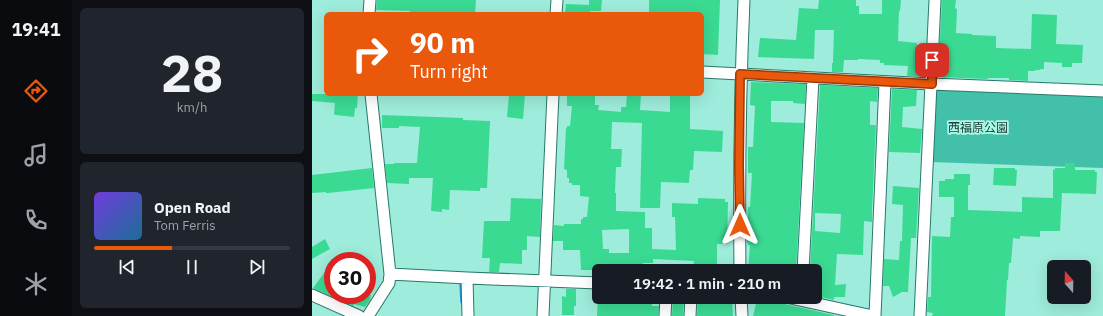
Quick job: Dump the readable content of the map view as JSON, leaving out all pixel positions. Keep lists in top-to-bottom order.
{
  "parks": ["西福原公園"],
  "north": "top",
  "page": {
    "tabs": "19:41",
    "tile": ["28", "km/h"],
    "turn": ["90 m", "Turn right"],
    "song": ["Open Road", "Tom Ferris"],
    "limit": "30",
    "trip": "19:42 · 1 min · 210 m"
  }
}
